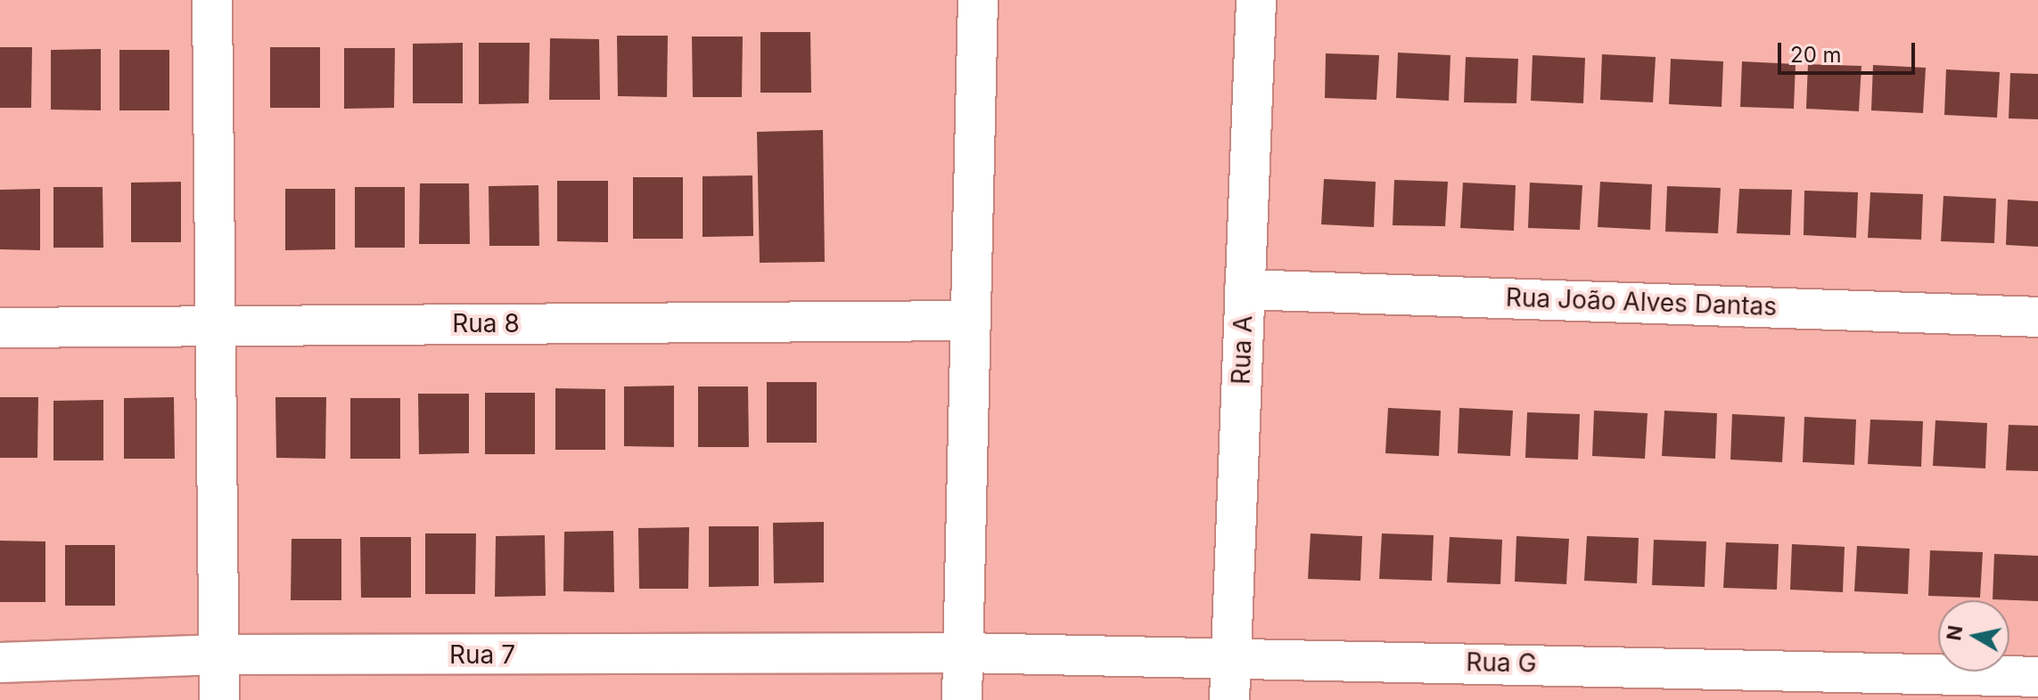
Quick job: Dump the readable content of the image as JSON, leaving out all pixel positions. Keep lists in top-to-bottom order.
{
  "streets": {
    "street": [
      "Rua João Alves Dantas",
      "Rua 8",
      "Rua A",
      "Rua 7",
      "Rua G"
    ]
  },
  "crossings": [
    ["Rua João Alves Dantas", "Rua A"],
    ["Rua A", "Rua G"],
    ["Rua 7", "Rua G"]
  ],
  "scale_bar": "20 m",
  "north": "left"
}
